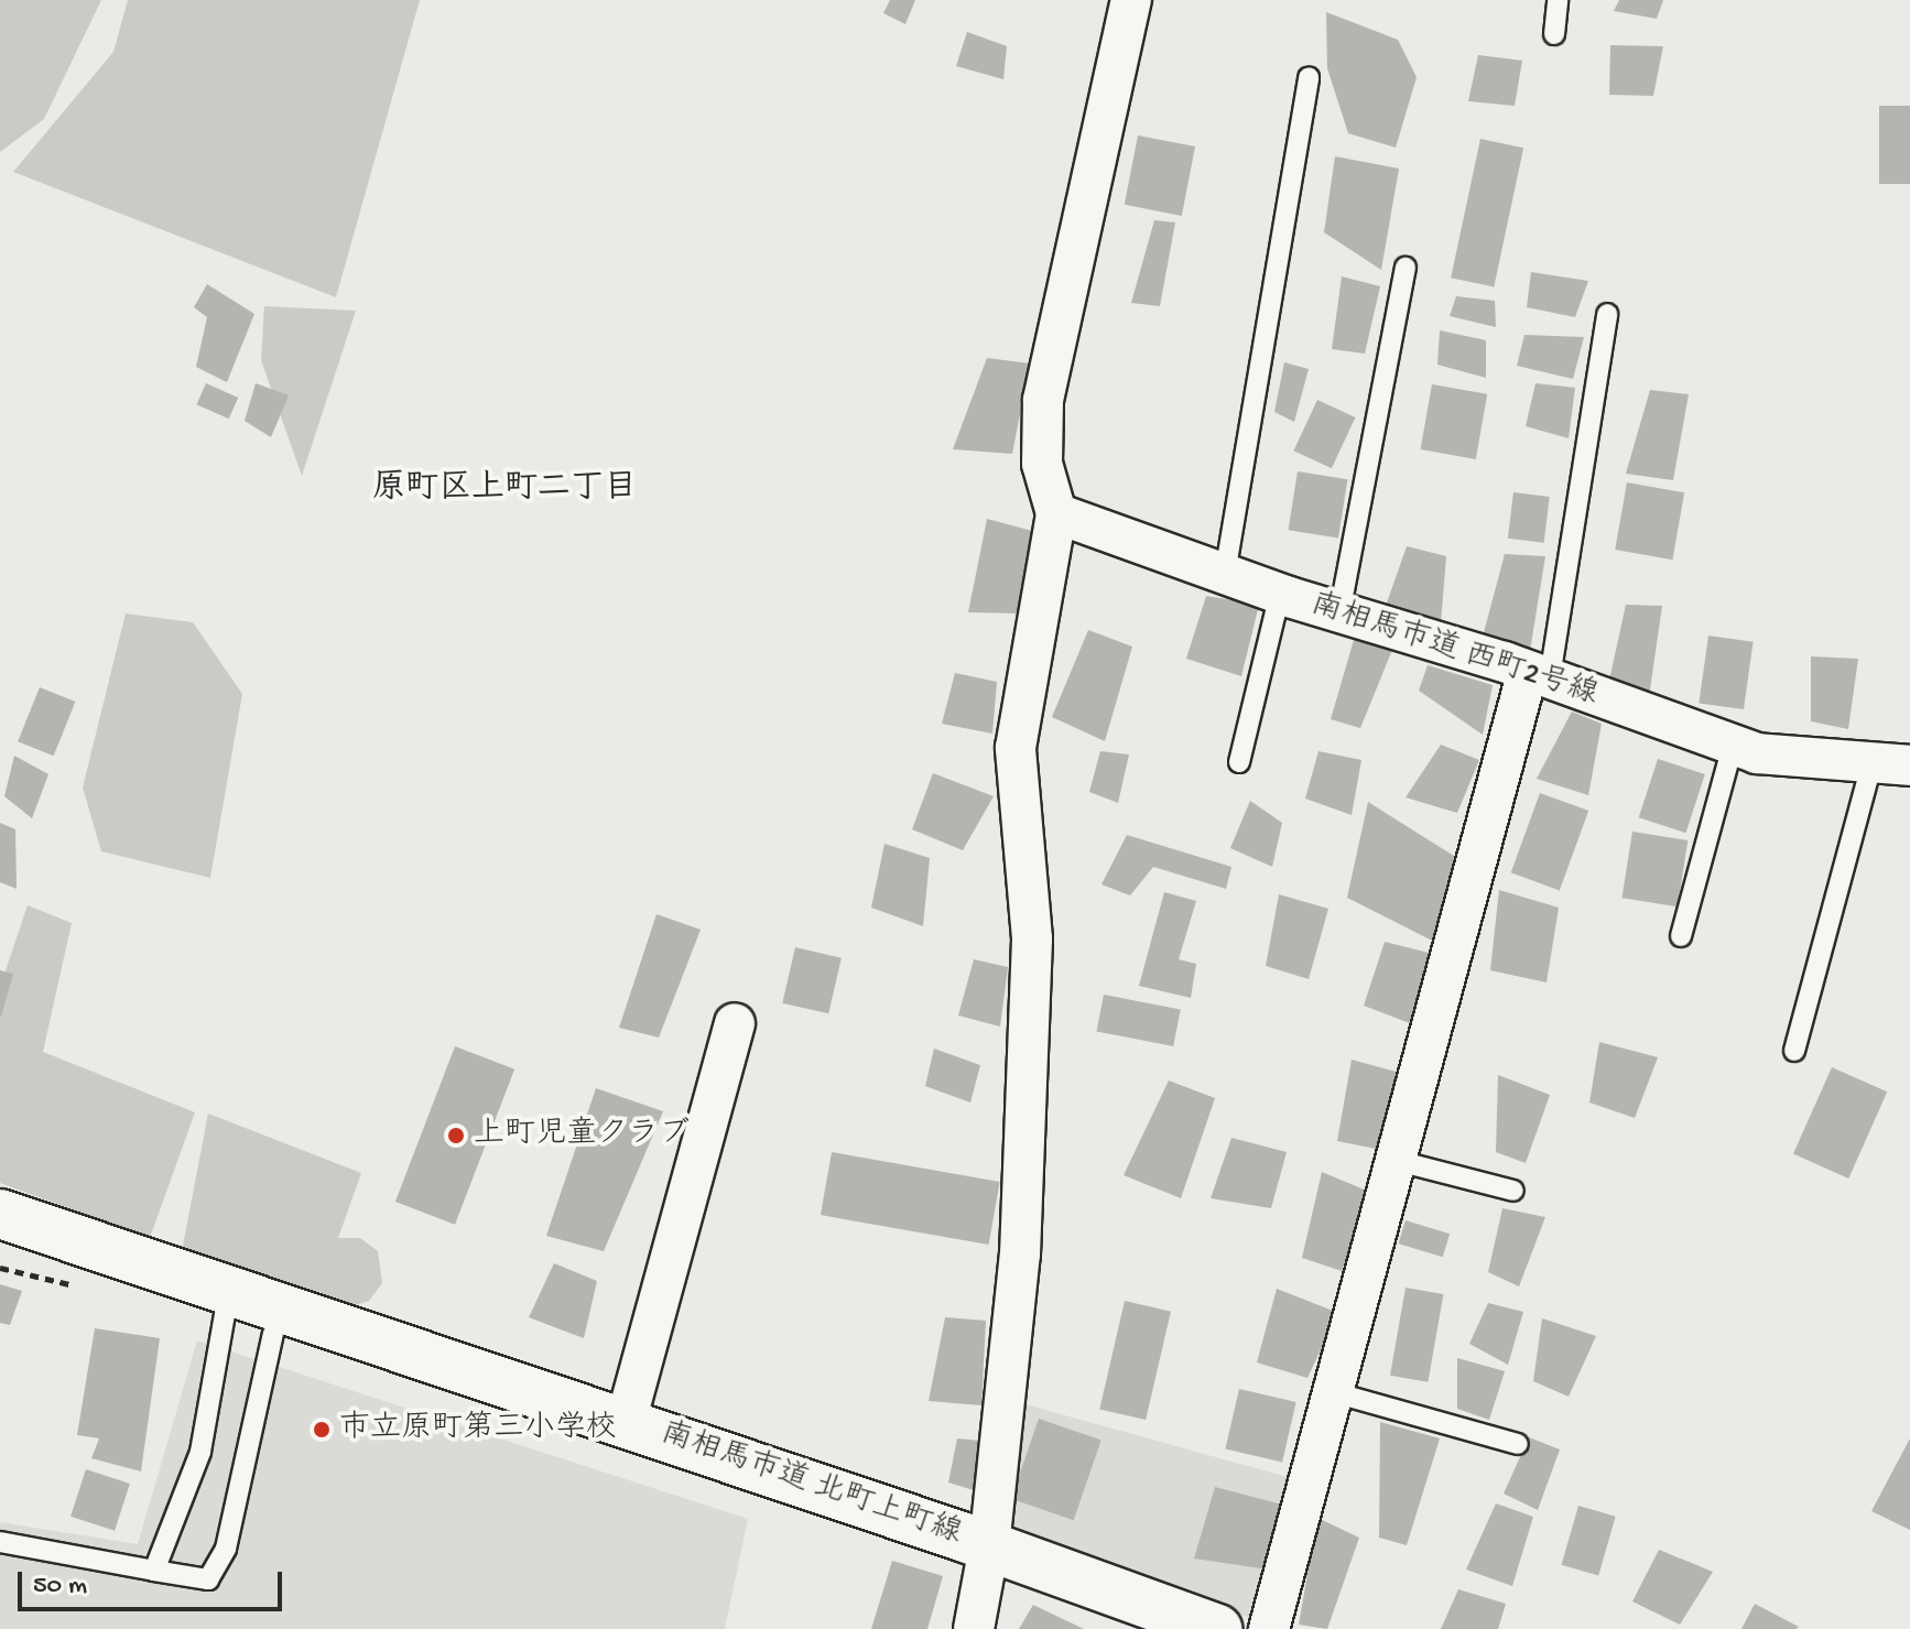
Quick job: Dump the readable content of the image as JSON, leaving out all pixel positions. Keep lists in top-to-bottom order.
{
  "streets": {
    "street": ["南相馬市道 西町2号線", "南相馬市道 北町上町線"]
  },
  "districts": ["原町区上町二丁目"],
  "places": ["上町児童クラブ", "市立原町第三小学校"],
  "scale_bar": "50 m"
}
